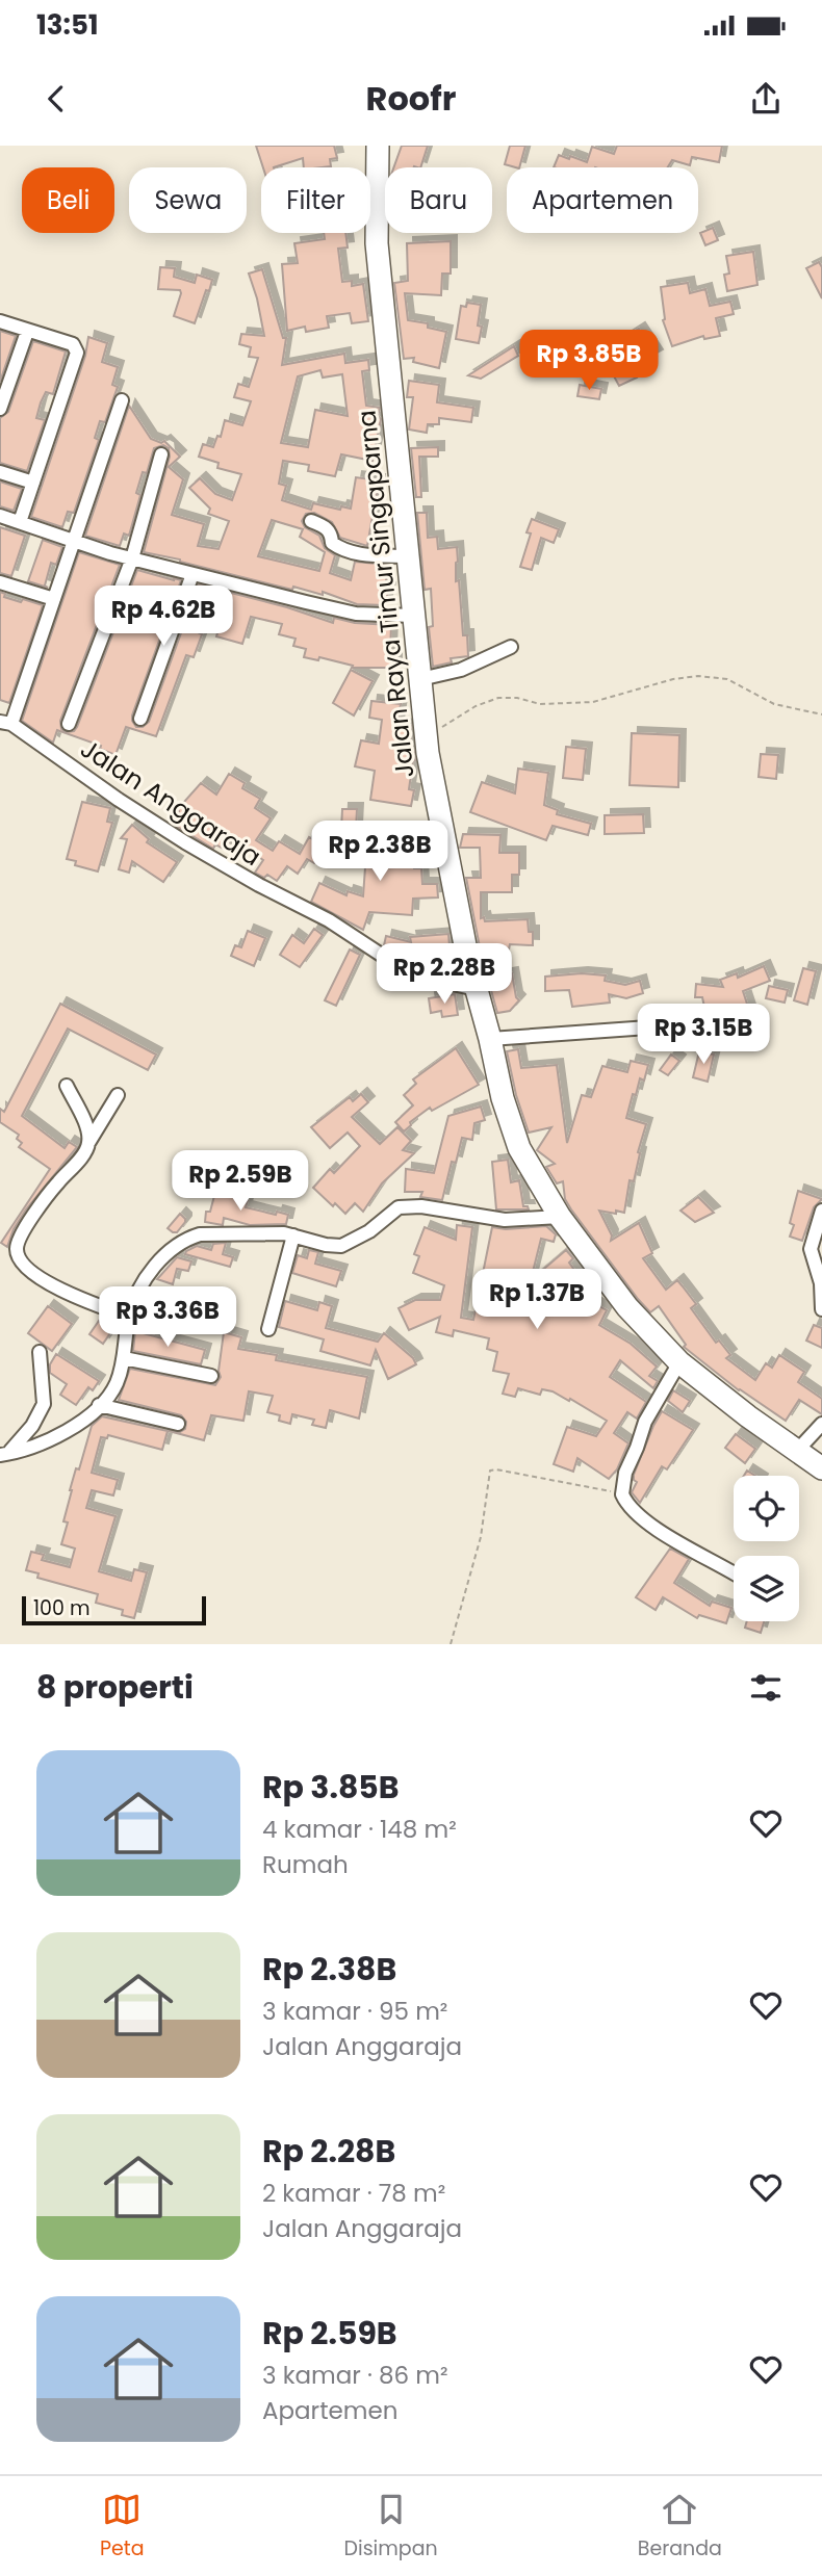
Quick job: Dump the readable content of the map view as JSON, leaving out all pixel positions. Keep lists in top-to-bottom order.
{
  "streets": {
    "main road": ["Jalan Raya Timur Singaparna"],
    "street": ["Jalan Anggaraja"]
  },
  "crossings": [
    ["Jalan Raya Timur Singaparna", "Jalan Anggaraja"]
  ],
  "scale_bar": "100 m",
  "page": {
    "status": "13:51",
    "header": "Roofr",
    "chip": [
      "Beli",
      "Sewa",
      "Filter",
      "Baru",
      "Apartemen"
    ],
    "price": [
      "Rp 3.85B",
      "Rp 4.62B",
      "Rp 2.38B",
      "Rp 2.28B",
      "Rp 3.15B",
      "Rp 2.59B",
      "Rp 1.37B",
      "Rp 3.36B"
    ],
    "scale": "100 m",
    "heading": "8 properti",
    "list": [
      {
        "name": "Rp 3.85B",
        "note": "4 kamar · 148 m² · Rumah"
      },
      {
        "name": "Rp 2.38B",
        "note": "3 kamar · 95 m² · Jalan Anggaraja"
      },
      {
        "name": "Rp 2.28B",
        "note": "2 kamar · 78 m² · Jalan Anggaraja"
      },
      {
        "name": "Rp 2.59B",
        "note": "3 kamar · 86 m² · Apartemen"
      }
    ],
    "tabs": ["Peta", "Disimpan", "Beranda"]
  }
}
